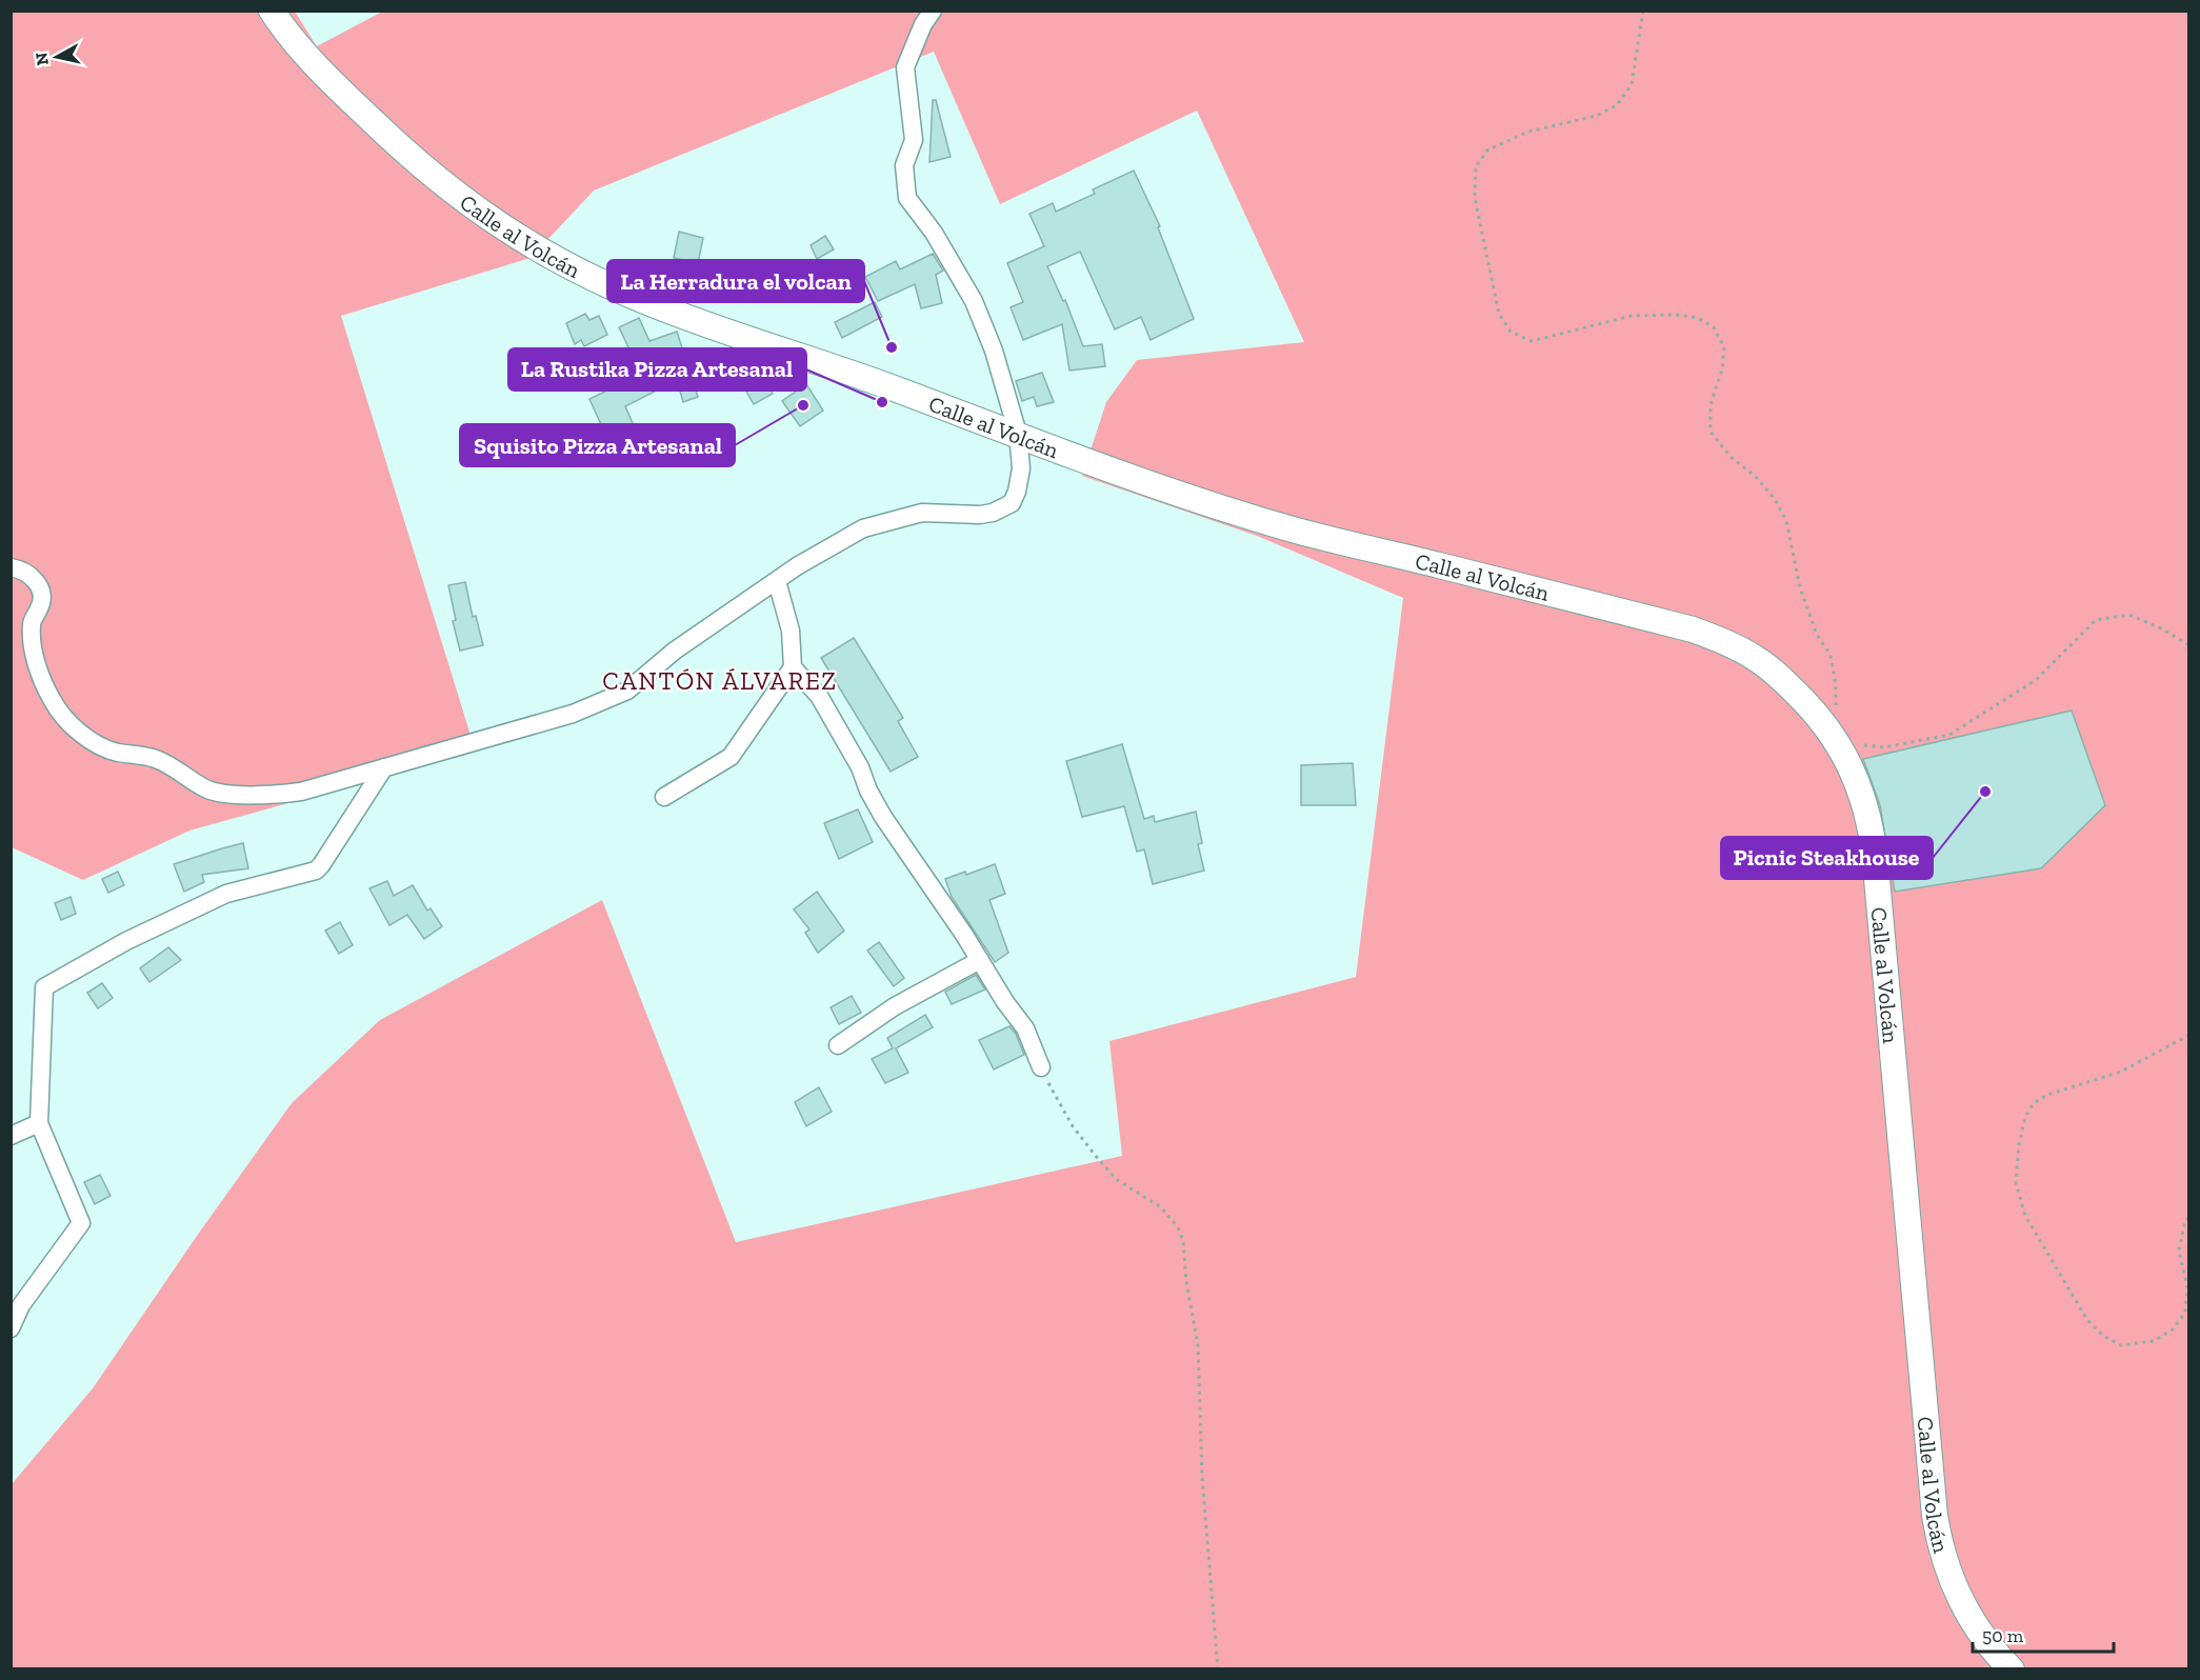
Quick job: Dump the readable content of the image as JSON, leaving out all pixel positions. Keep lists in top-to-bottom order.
{
  "streets": {
    "street": ["Calle al Volcán"]
  },
  "districts": ["CANTÓN ÁLVAREZ"],
  "places": [
    "La Herradura el volcan",
    "La Rustika Pizza Artesanal",
    "Squisito Pizza Artesanal",
    "Picnic Steakhouse"
  ],
  "scale_bar": "50 m",
  "north": "left"
}
